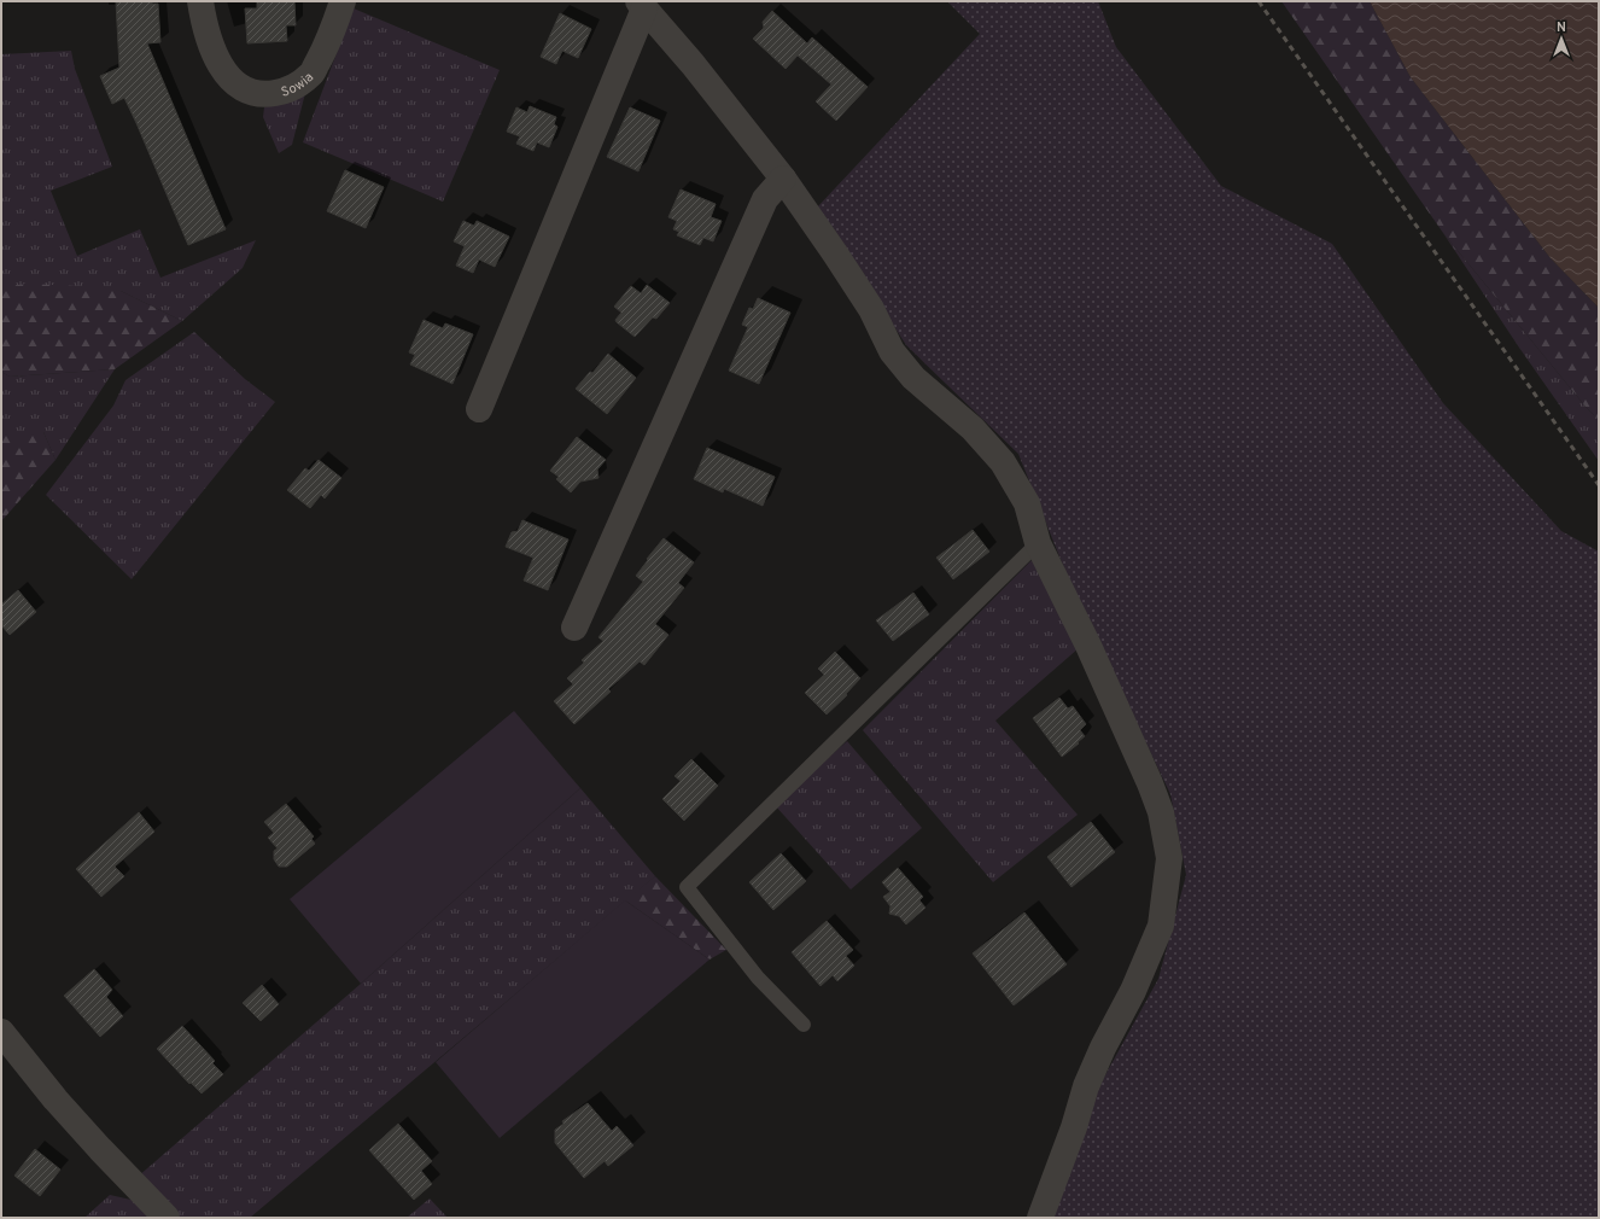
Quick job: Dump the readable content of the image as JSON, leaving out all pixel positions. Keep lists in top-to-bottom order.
{
  "streets": {
    "street": ["Sowia"]
  },
  "north": "top"
}
